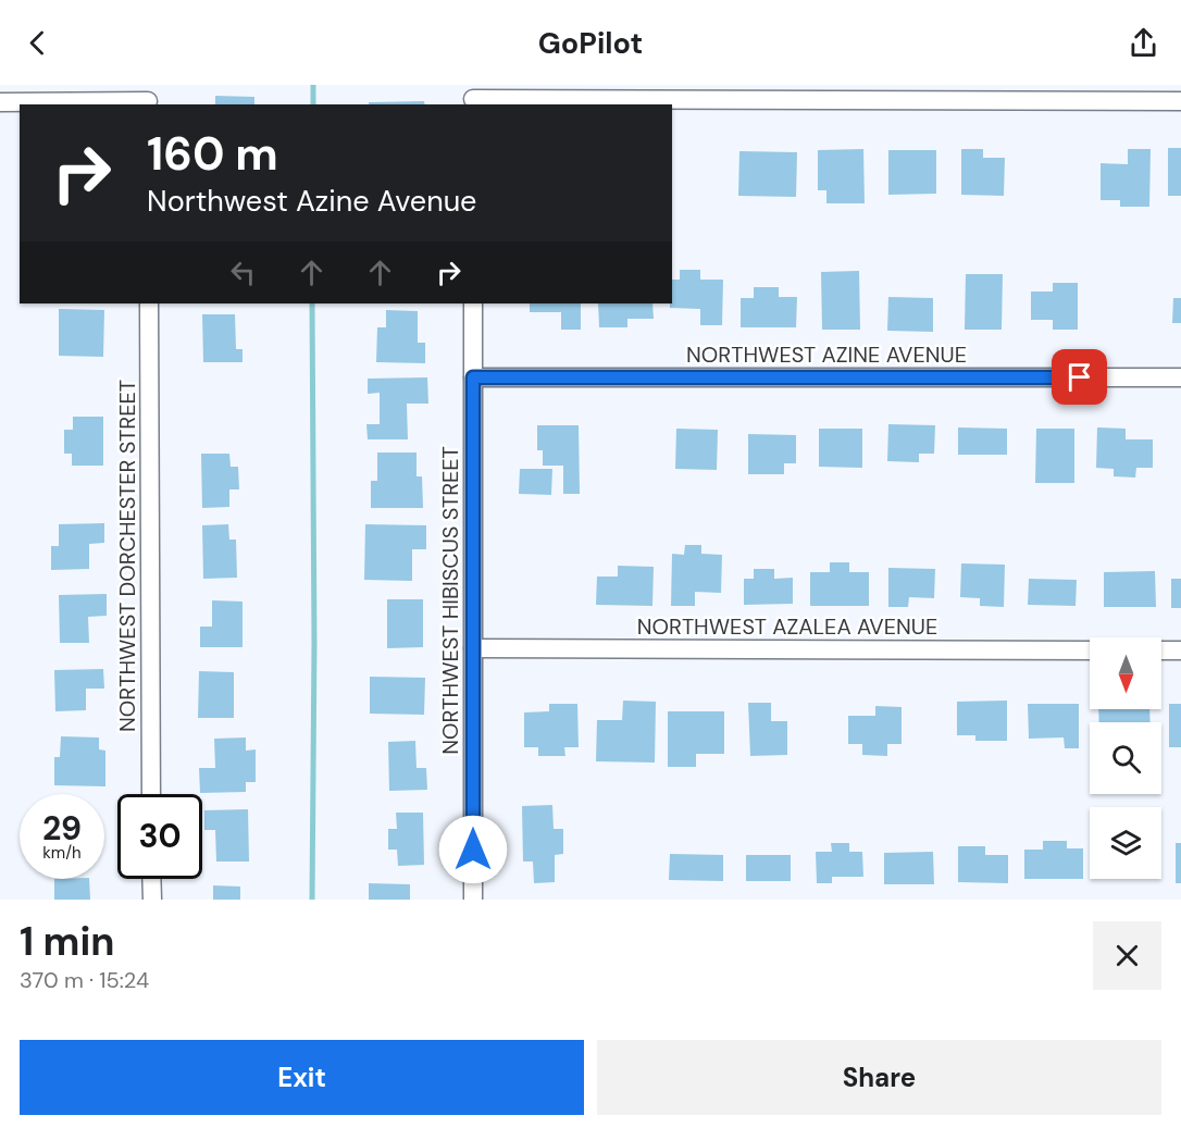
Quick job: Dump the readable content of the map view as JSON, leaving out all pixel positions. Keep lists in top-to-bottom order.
{
  "streets": {
    "street": [
      "NORTHWEST AZINE AVENUE",
      "NORTHWEST DORCHESTER STREET",
      "NORTHWEST HIBISCUS STREET",
      "NORTHWEST AZALEA AVENUE"
    ]
  },
  "crossings": [
    ["NORTHWEST AZINE AVENUE", "NORTHWEST HIBISCUS STREET"],
    ["NORTHWEST HIBISCUS STREET", "NORTHWEST AZALEA AVENUE"]
  ],
  "north": "bottom",
  "page": {
    "header": "GoPilot",
    "turn": ["160 m", "Northwest Azine Avenue"],
    "speed": "29 km/h",
    "limit": "30",
    "heading": ["1 min", "370 m · 15:24"],
    "buttons": ["Exit", "Share"]
  }
}
